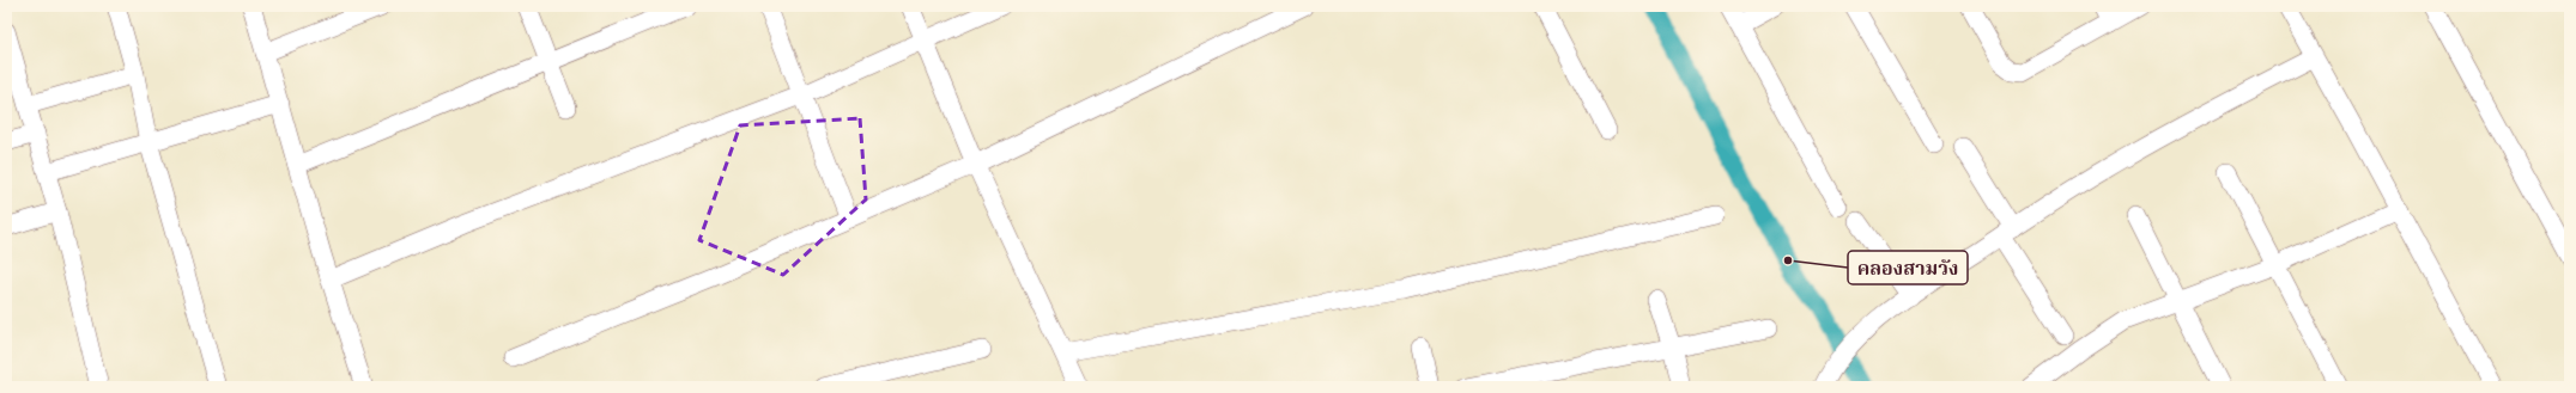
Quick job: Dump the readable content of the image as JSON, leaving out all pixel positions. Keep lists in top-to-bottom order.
{
  "places": ["คลองสามวัง"]
}
